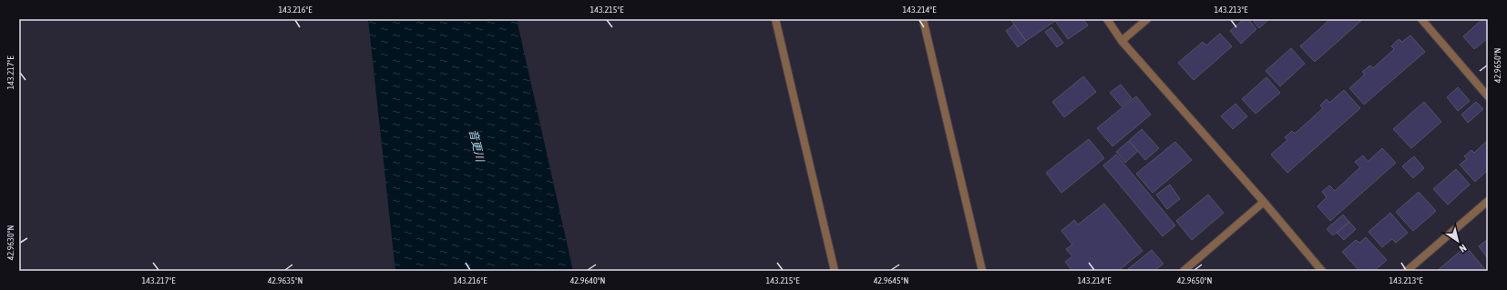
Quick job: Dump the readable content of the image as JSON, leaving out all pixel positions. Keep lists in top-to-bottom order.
{
  "water": ["音更川"],
  "north": "bottom right",
  "coordinates": [
    "143.216°E",
    "143.215°E",
    "143.214°E",
    "143.213°E",
    "42.9650°N",
    "143.217°E",
    "42.9630°N",
    "42.9635°N",
    "42.9640°N",
    "42.9645°N"
  ]
}
